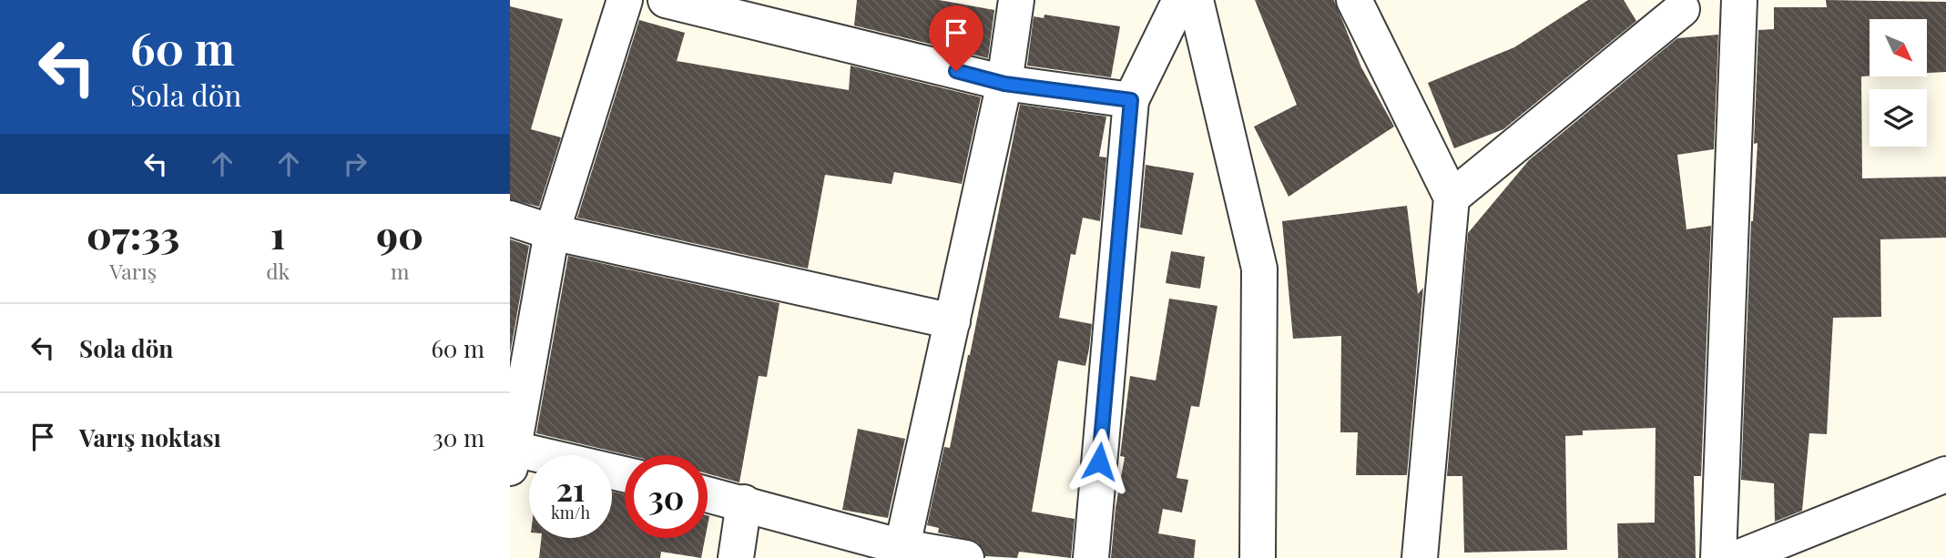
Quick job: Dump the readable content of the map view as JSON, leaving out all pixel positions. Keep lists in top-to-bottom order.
{
  "north": "bottom right",
  "page": {
    "turn": ["60 m", "Sola dön"],
    "eta": [
      "07:33",
      "Varış",
      "1",
      "dk",
      "90",
      "m"
    ],
    "list": [
      {
        "name": "Sola dön",
        "value": "60 m"
      },
      {
        "name": "Varış noktası",
        "value": "30 m"
      }
    ],
    "speed": "21 km/h",
    "limit": "30"
  }
}
